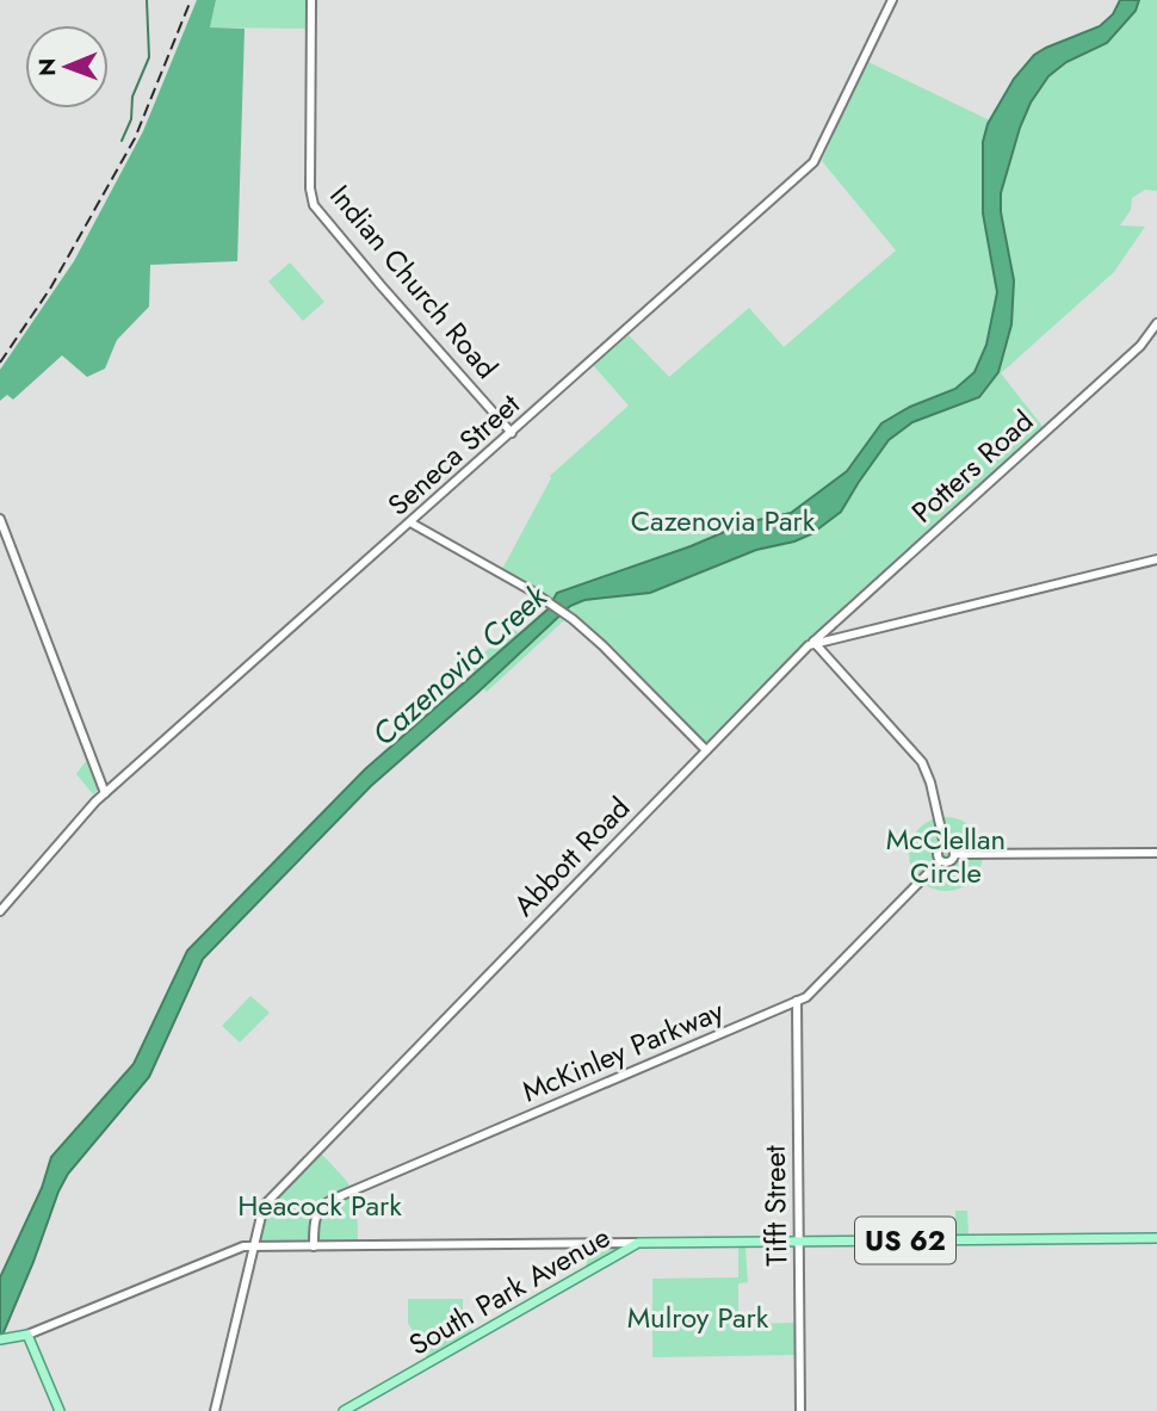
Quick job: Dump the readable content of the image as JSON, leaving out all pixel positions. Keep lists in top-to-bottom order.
{
  "streets": {
    "main road": ["US 62", "South Park Avenue"],
    "street": [
      "Indian Church Road",
      "Seneca Street",
      "Potters Road",
      "Abbott Road",
      "McKinley Parkway",
      "Tifft Street"
    ]
  },
  "crossings": [
    ["Indian Church Road", "Seneca Street"],
    ["Potters Road", "Abbott Road"],
    ["McKinley Parkway", "Tifft Street"],
    ["Tifft Street", "South Park Avenue"]
  ],
  "water": ["Cazenovia Creek"],
  "parks": [
    "Cazenovia Park",
    "McClellan Circle",
    "Heacock Park",
    "Mulroy Park"
  ],
  "north": "left"
}
